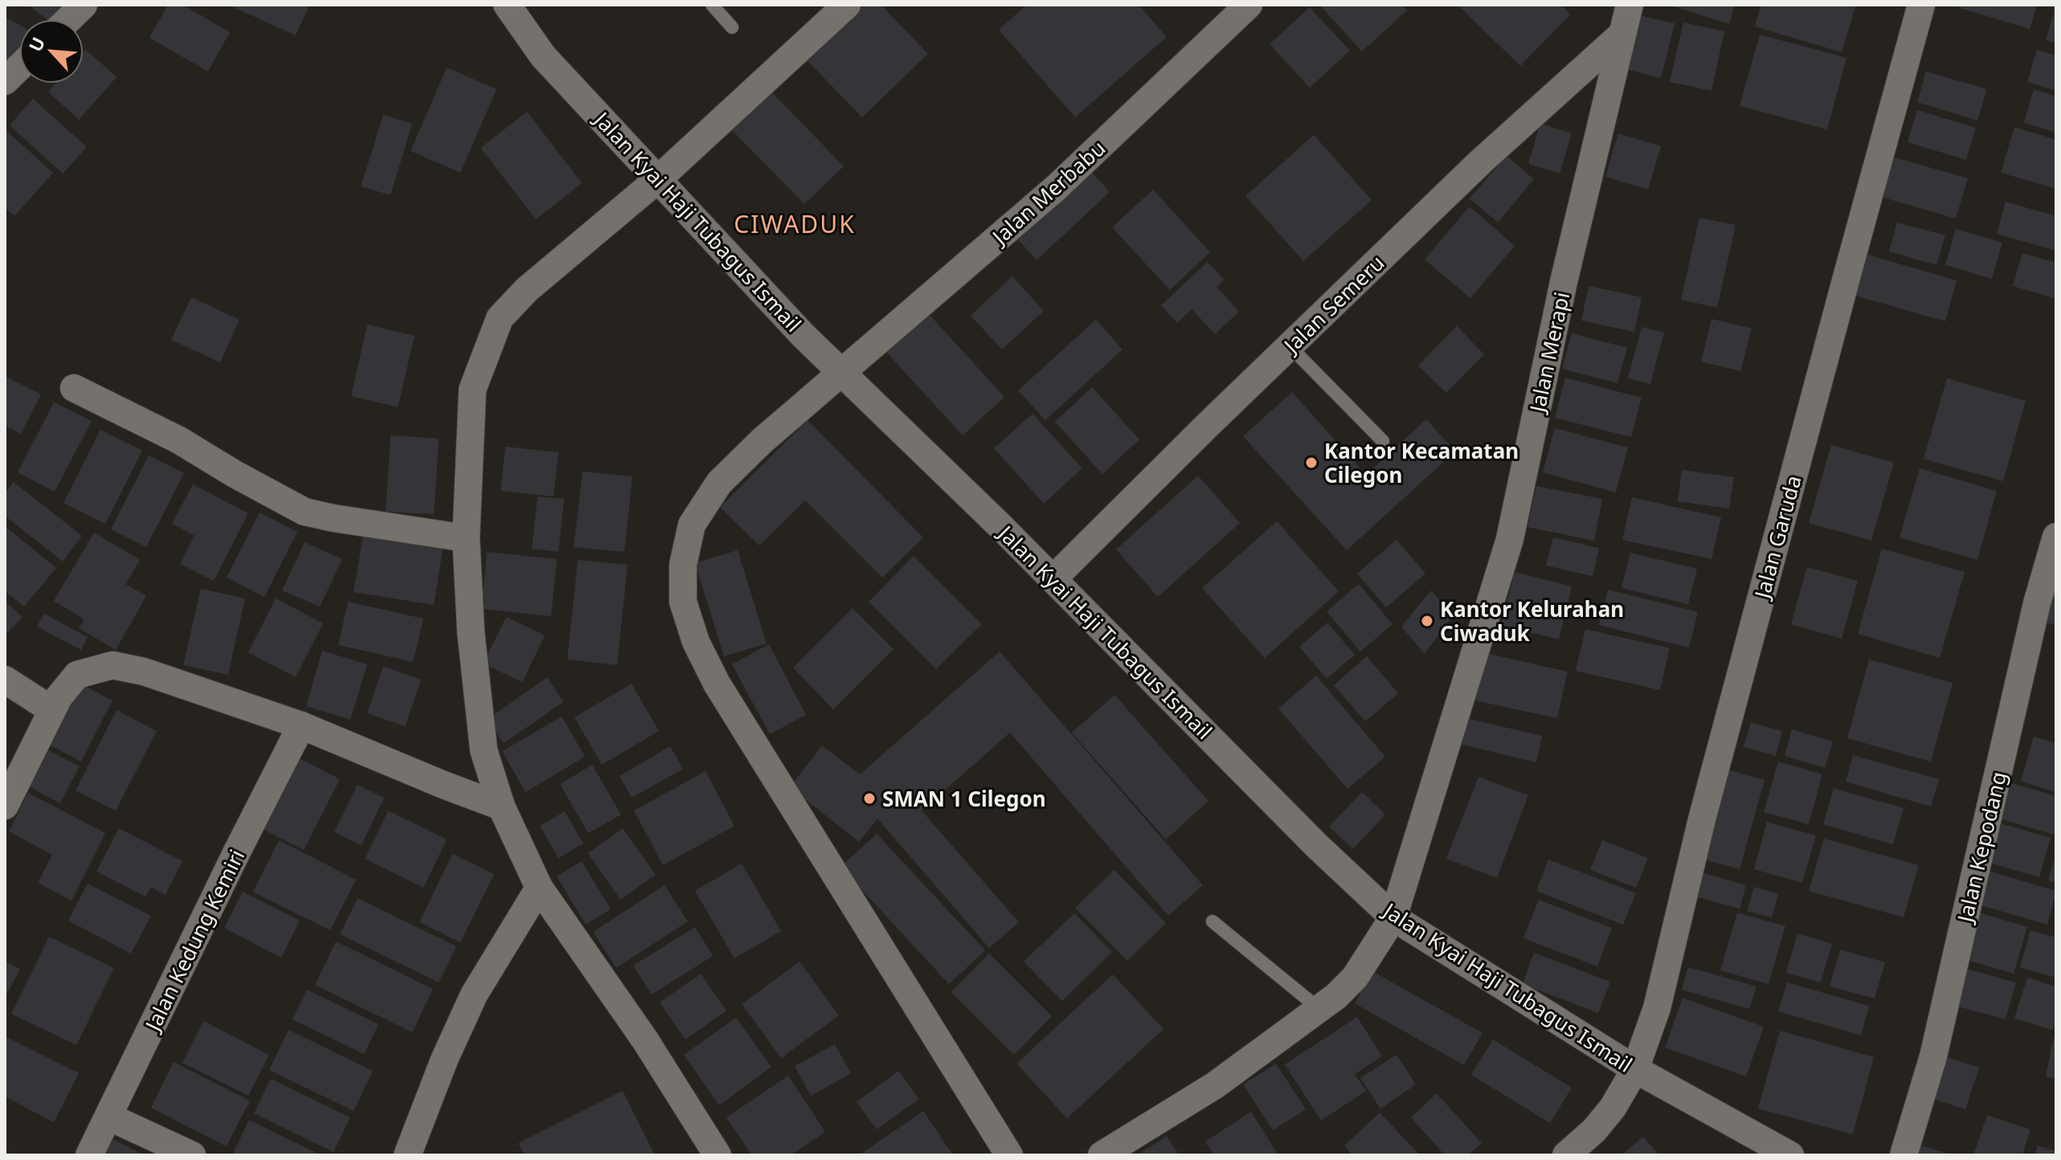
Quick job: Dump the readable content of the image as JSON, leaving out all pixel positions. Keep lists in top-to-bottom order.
{
  "streets": {
    "street": [
      "Jalan Merbabu",
      "Jalan Kyai Haji Tubagus Ismail",
      "Jalan Semeru",
      "Jalan Merapi",
      "Jalan Garuda",
      "Jalan Kepodang",
      "Jalan Kedung Kemiri"
    ]
  },
  "crossings": [
    ["Jalan Merbabu", "Jalan Kyai Haji Tubagus Ismail"],
    ["Jalan Kyai Haji Tubagus Ismail", "Jalan Semeru"],
    ["Jalan Kyai Haji Tubagus Ismail", "Jalan Merapi"],
    ["Jalan Kyai Haji Tubagus Ismail", "Jalan Garuda"],
    ["Jalan Semeru", "Jalan Merapi"]
  ],
  "districts": ["CIWADUK"],
  "places": ["Kantor Kecamatan Cilegon", "Kantor Kelurahan Ciwaduk", "SMAN 1 Cilegon"],
  "north": "top left"
}
